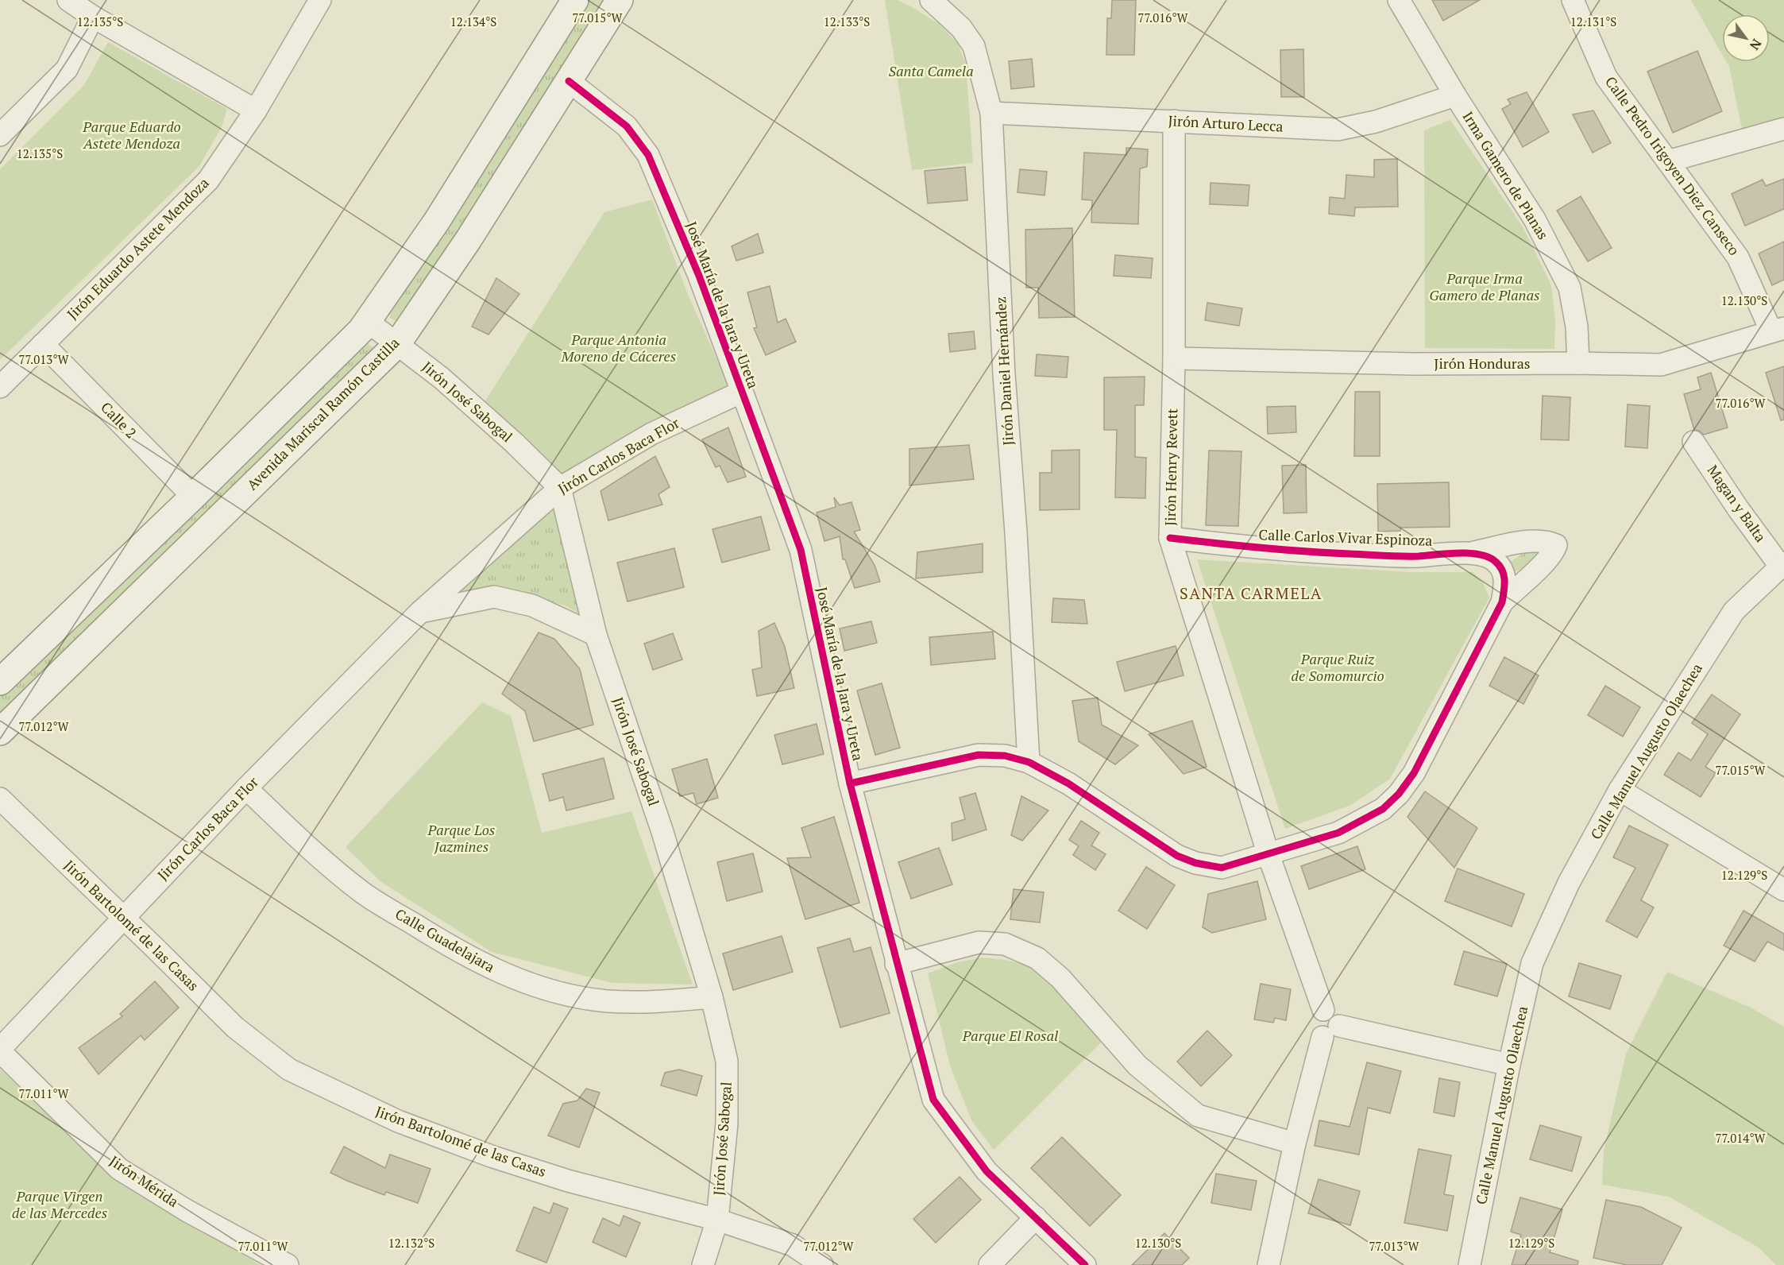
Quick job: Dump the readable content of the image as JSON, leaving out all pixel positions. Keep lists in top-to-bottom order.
{
  "streets": {
    "main road": ["Avenida Mariscal Ramón Castilla"],
    "street": [
      "Jirón Arturo Lecca",
      "Calle Pedro Irigoyen Diez Canseco",
      "Irma Gamero de Planas",
      "Jirón Eduardo Astete Mendoza",
      "José María de la Jara y Ureta",
      "Jirón Honduras",
      "Jirón Daniel Hernández",
      "Jirón José Sabogal",
      "Calle 2",
      "Jirón Carlos Baca Flor",
      "Jirón Henry Revett",
      "Magan y Balta",
      "Calle Carlos Vivar Espinoza",
      "Calle Manuel Augusto Olaechea",
      "Jirón Bartolomé de las Casas",
      "Calle Guadelajara",
      "Jirón Mérida"
    ]
  },
  "crossings": [
    ["Jirón Arturo Lecca", "Irma Gamero de Planas"],
    ["Jirón Arturo Lecca", "Jirón Daniel Hernández"],
    ["Jirón Arturo Lecca", "Jirón Henry Revett"],
    ["Calle Pedro Irigoyen Diez Canseco", "Jirón Honduras"],
    ["Irma Gamero de Planas", "Jirón Honduras"],
    ["Jirón Eduardo Astete Mendoza", "Calle 2"],
    ["José María de la Jara y Ureta", "Avenida Mariscal Ramón Castilla"],
    ["José María de la Jara y Ureta", "Jirón Carlos Baca Flor"],
    ["Jirón Honduras", "Jirón Henry Revett"],
    ["Jirón José Sabogal", "Avenida Mariscal Ramón Castilla"],
    ["Jirón José Sabogal", "Jirón Carlos Baca Flor"],
    ["Jirón José Sabogal", "Jirón Bartolomé de las Casas"],
    ["Jirón José Sabogal", "Calle Guadelajara"],
    ["Jirón Carlos Baca Flor", "Jirón Bartolomé de las Casas"],
    ["Jirón Carlos Baca Flor", "Calle Guadelajara"],
    ["Jirón Carlos Baca Flor", "Jirón Mérida"],
    ["Jirón Henry Revett", "Calle Carlos Vivar Espinoza"],
    ["Magan y Balta", "Calle Manuel Augusto Olaechea"]
  ],
  "districts": ["SANTA CARMELA"],
  "parks": [
    "Santa Camela",
    "Parque Eduardo Astete Mendoza",
    "Parque Irma Gamero de Planas",
    "Parque Antonia Moreno de Cáceres",
    "Parque Ruiz de Somomurcio",
    "Parque Los Jazmines",
    "Parque El Rosal",
    "Parque Virgen de las Mercedes"
  ],
  "north": "bottom right",
  "coordinates": [
    "77.015°W",
    "77.016°W",
    "12.135°S",
    "12.134°S",
    "12.133°S",
    "12.131°S",
    "12.130°S",
    "77.013°W",
    "77.012°W",
    "12.129°S",
    "77.011°W",
    "77.014°W",
    "12.132°S"
  ]
}
